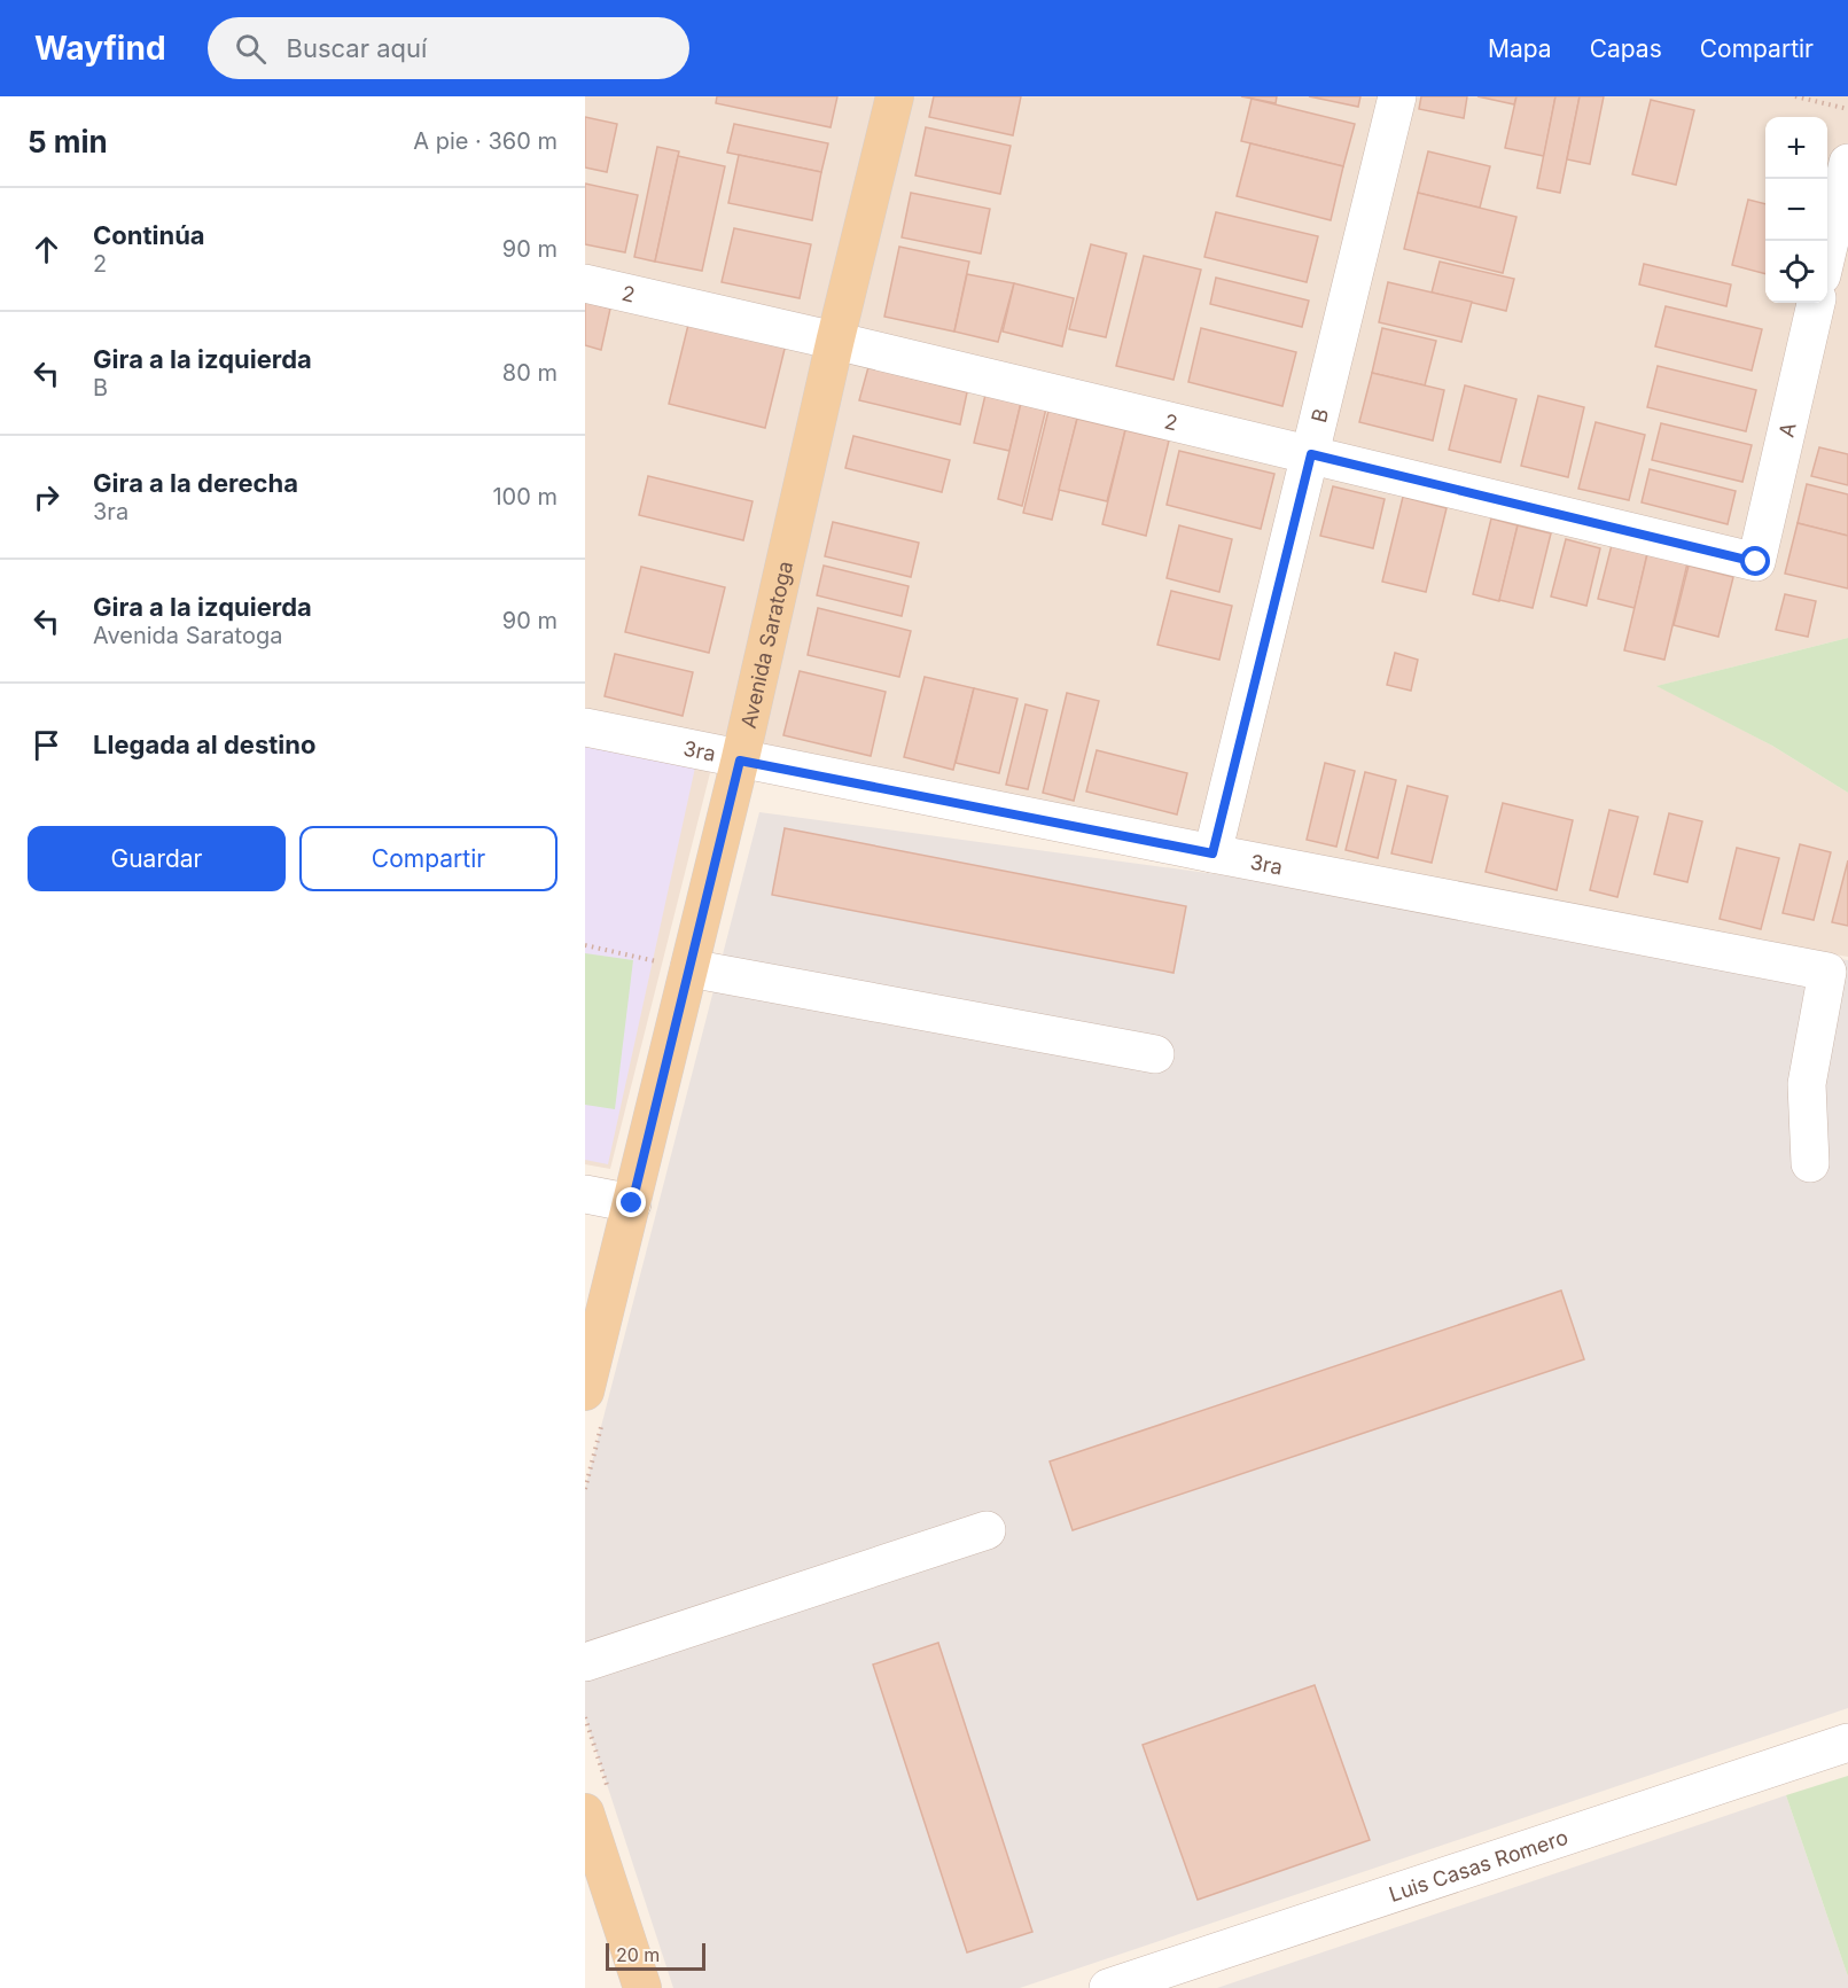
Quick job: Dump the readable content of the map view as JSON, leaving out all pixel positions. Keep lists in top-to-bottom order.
{
  "streets": {
    "main road": ["Avenida Saratoga"],
    "street": [
      "2",
      "B",
      "A",
      "3ra",
      "Luis Casas Romero"
    ]
  },
  "crossings": [
    ["2", "B"],
    ["2", "A"],
    ["2", "Avenida Saratoga"],
    ["B", "3ra"],
    ["Avenida Saratoga", "3ra"]
  ],
  "scale_bar": "20 m",
  "page": {
    "header": "Wayfind",
    "search": "Buscar aquí",
    "nav": ["Mapa", "Capas", "Compartir"],
    "heading": ["5 min", "A pie · 360 m"],
    "map_buttons": ["+", "−"],
    "list": [
      ["Continúa", "2", "90 m"],
      ["Gira a la izquierda", "B", "80 m"],
      ["Gira a la derecha", "3ra", "100 m"],
      ["Gira a la izquierda", "Avenida Saratoga", "90 m"],
      "Llegada al destino"
    ],
    "buttons": ["Guardar", "Compartir"],
    "scale": "20 m"
  }
}
